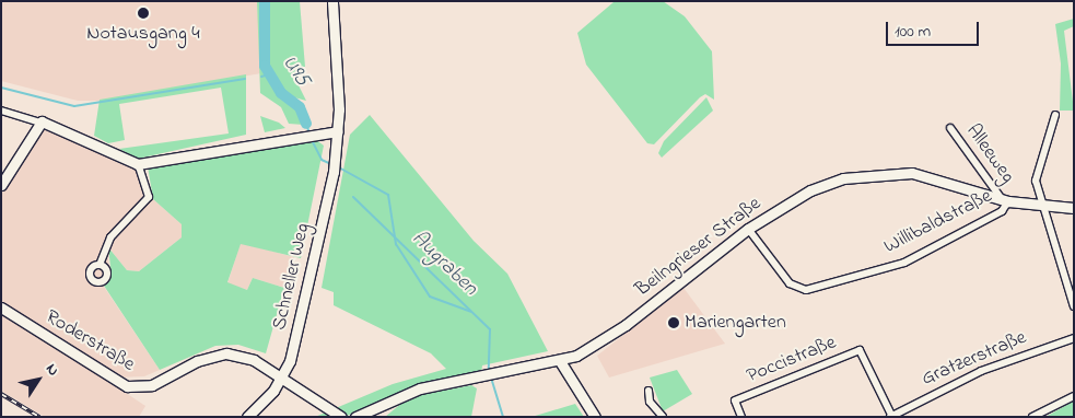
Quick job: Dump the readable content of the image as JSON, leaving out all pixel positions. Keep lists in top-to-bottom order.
{
  "streets": {
    "main road": ["Beilngrieser Straße", "Schneller Weg", "Roderstraße"],
    "street": [
      "Alleeweg",
      "Willibaldstraße",
      "Gratzerstraße",
      "Poccistraße"
    ]
  },
  "crossings": [
    ["Alleeweg", "Willibaldstraße"],
    ["Alleeweg", "Beilngrieser Straße"],
    ["Willibaldstraße", "Beilngrieser Straße"],
    ["Schneller Weg", "Roderstraße"],
    ["Gratzerstraße", "Poccistraße"]
  ],
  "water": ["U95", "Augraben"],
  "places": ["Notausgang 4", "Mariengarten"],
  "scale_bar": "100 m",
  "north": "top right"
}
